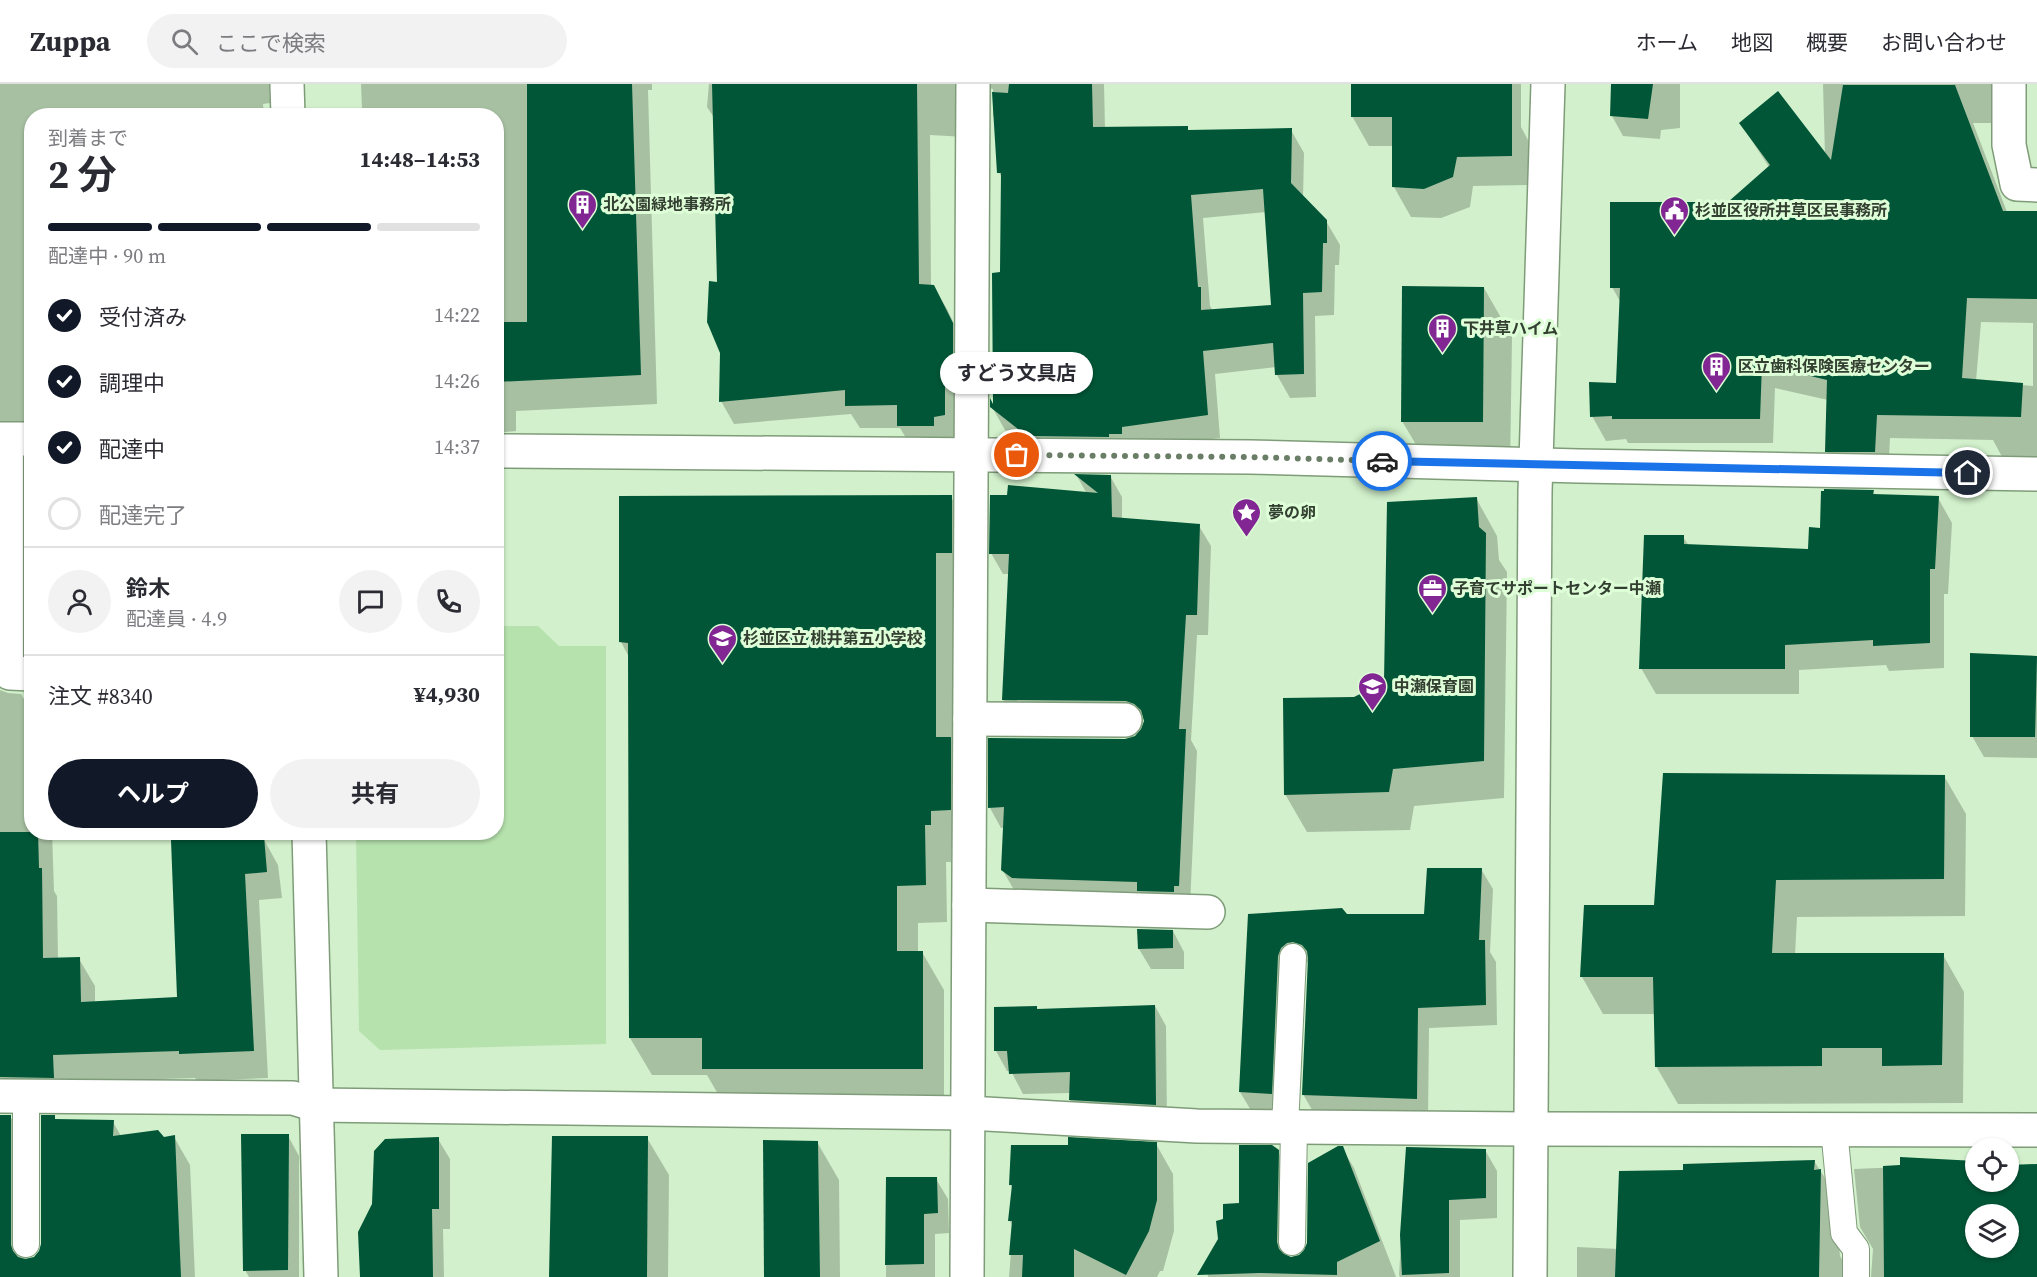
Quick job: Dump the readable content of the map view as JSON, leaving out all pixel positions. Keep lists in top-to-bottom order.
{
  "places": {
    "building": ["北公園緑地事務所", "下井草ハイム", "区立歯科保険医療センター"],
    "public building": ["杉並区役所井草区民事務所"],
    "other": ["すどう文具店"],
    "place": ["夢の卵"],
    "office": ["子育てサポートセンター中瀬"],
    "school or university": ["杉並区立 桃井第五小学校", "中瀬保育園"]
  },
  "page": {
    "header": "Zuppa",
    "search": "ここで検索",
    "nav": [
      "ホーム",
      "地図",
      "概要",
      "お問い合わせ"
    ],
    "heading": ["2 分", "到着まで", "14:48–14:53"],
    "panel": [
      "鈴木",
      "配達員 · 4.9",
      "注文 #8340",
      "¥4,930"
    ],
    "bar": "配達中 · 90 m",
    "list": [
      ["受付済み", "14:22"],
      ["調理中", "14:26"],
      ["配達中", "14:37"],
      "配達完了"
    ],
    "bubble": "すどう文具店",
    "buttons": ["ヘルプ", "共有"]
  }
}
